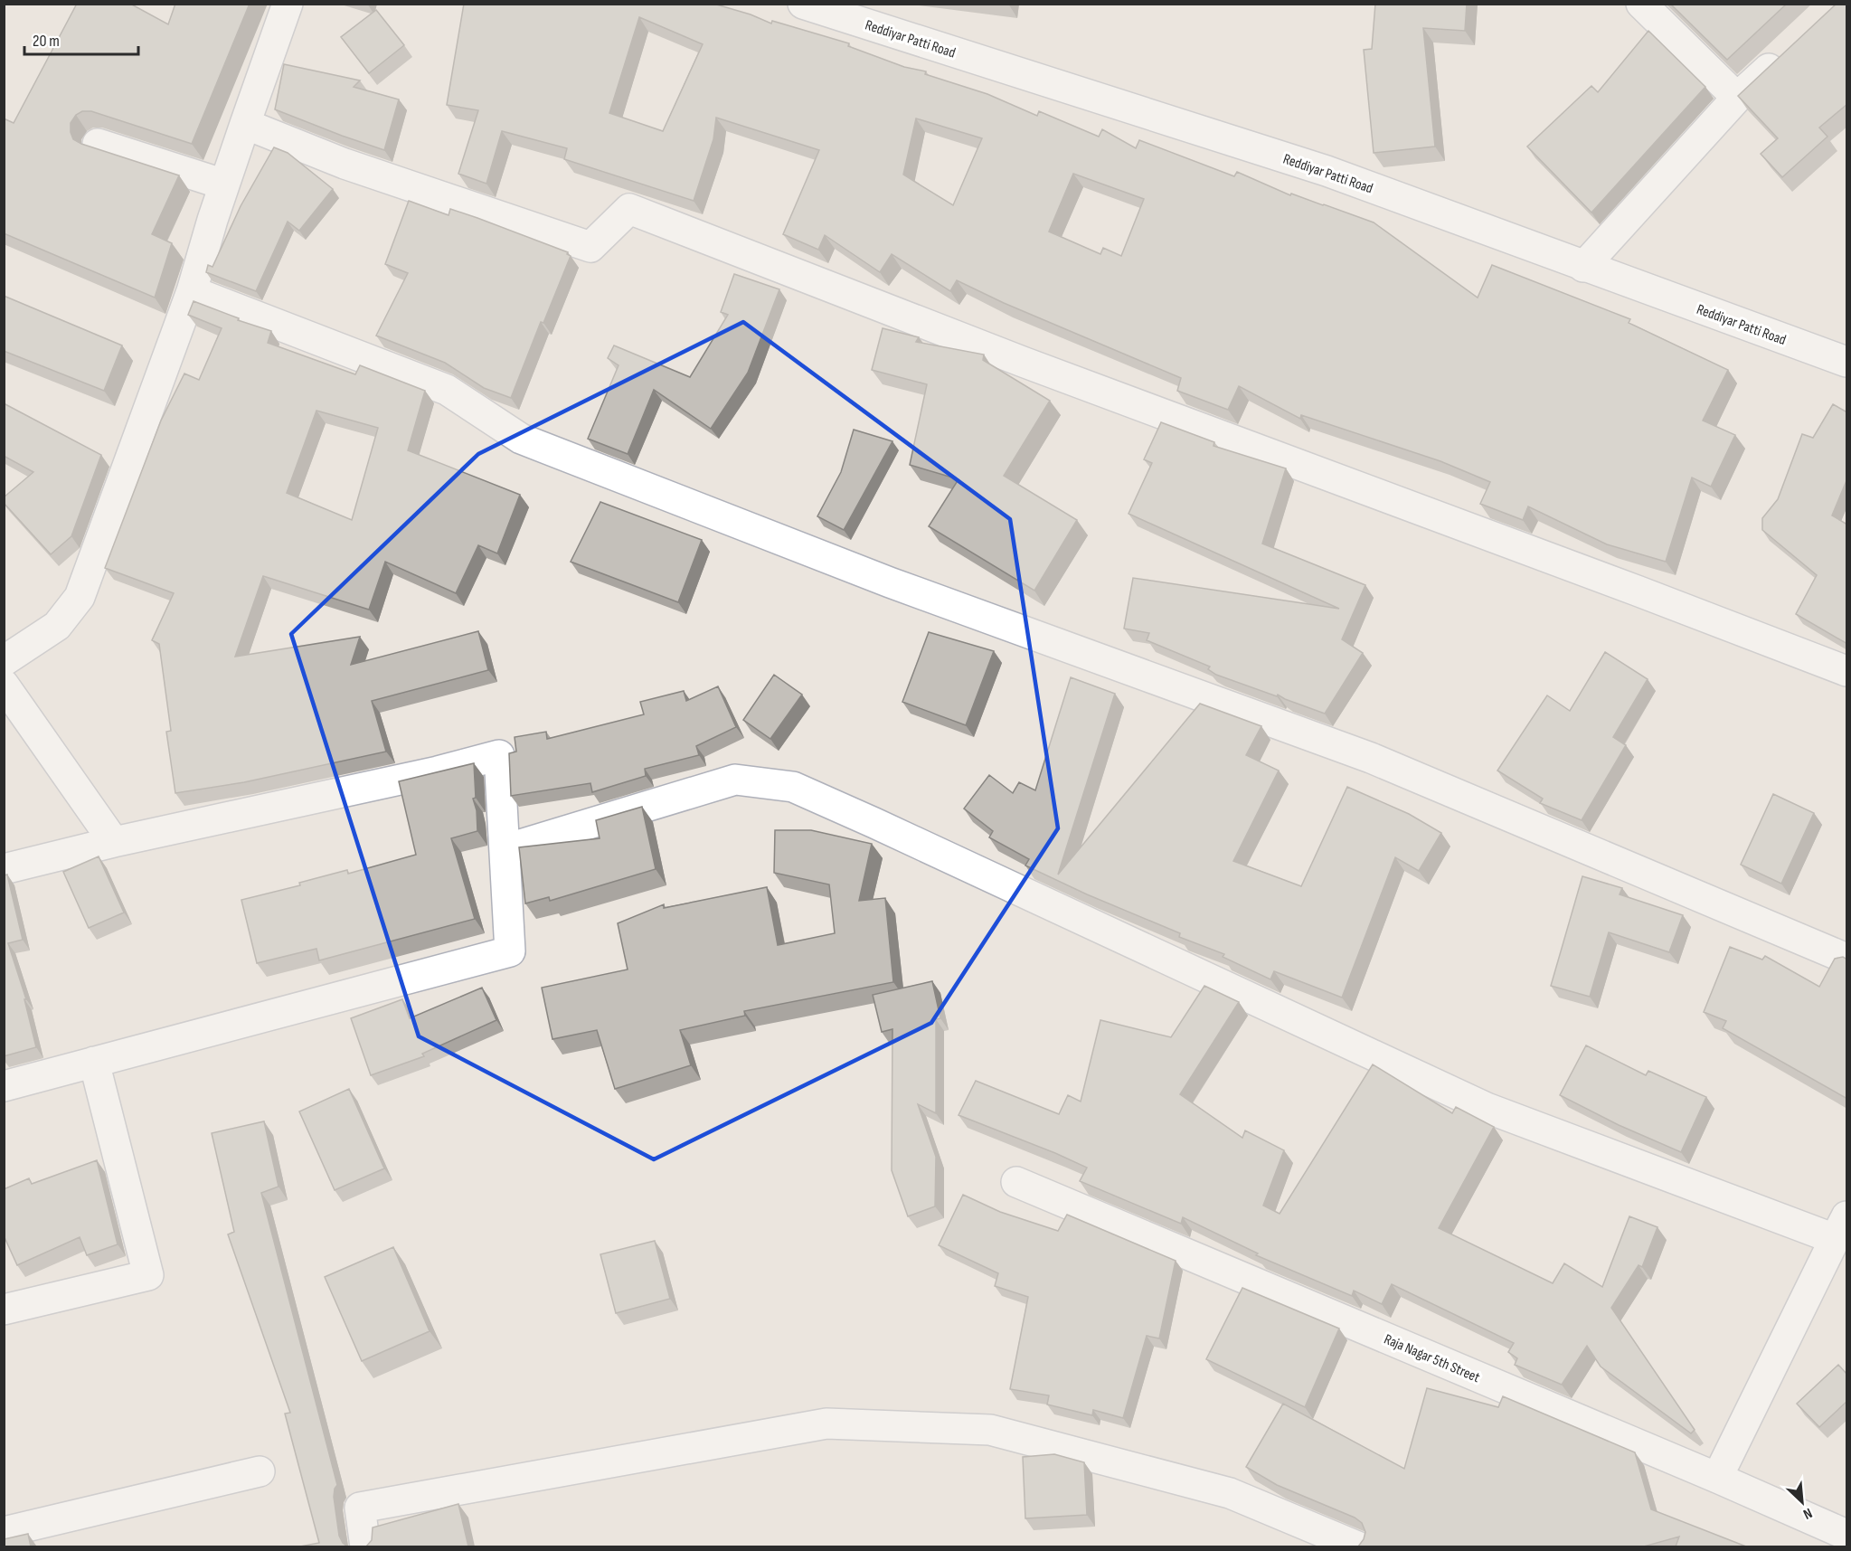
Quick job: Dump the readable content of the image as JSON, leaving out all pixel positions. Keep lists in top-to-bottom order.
{
  "streets": {
    "street": ["Reddiyar Patti Road", "Raja Nagar 5th Street"]
  },
  "scale_bar": "20 m",
  "north": "bottom right"
}
